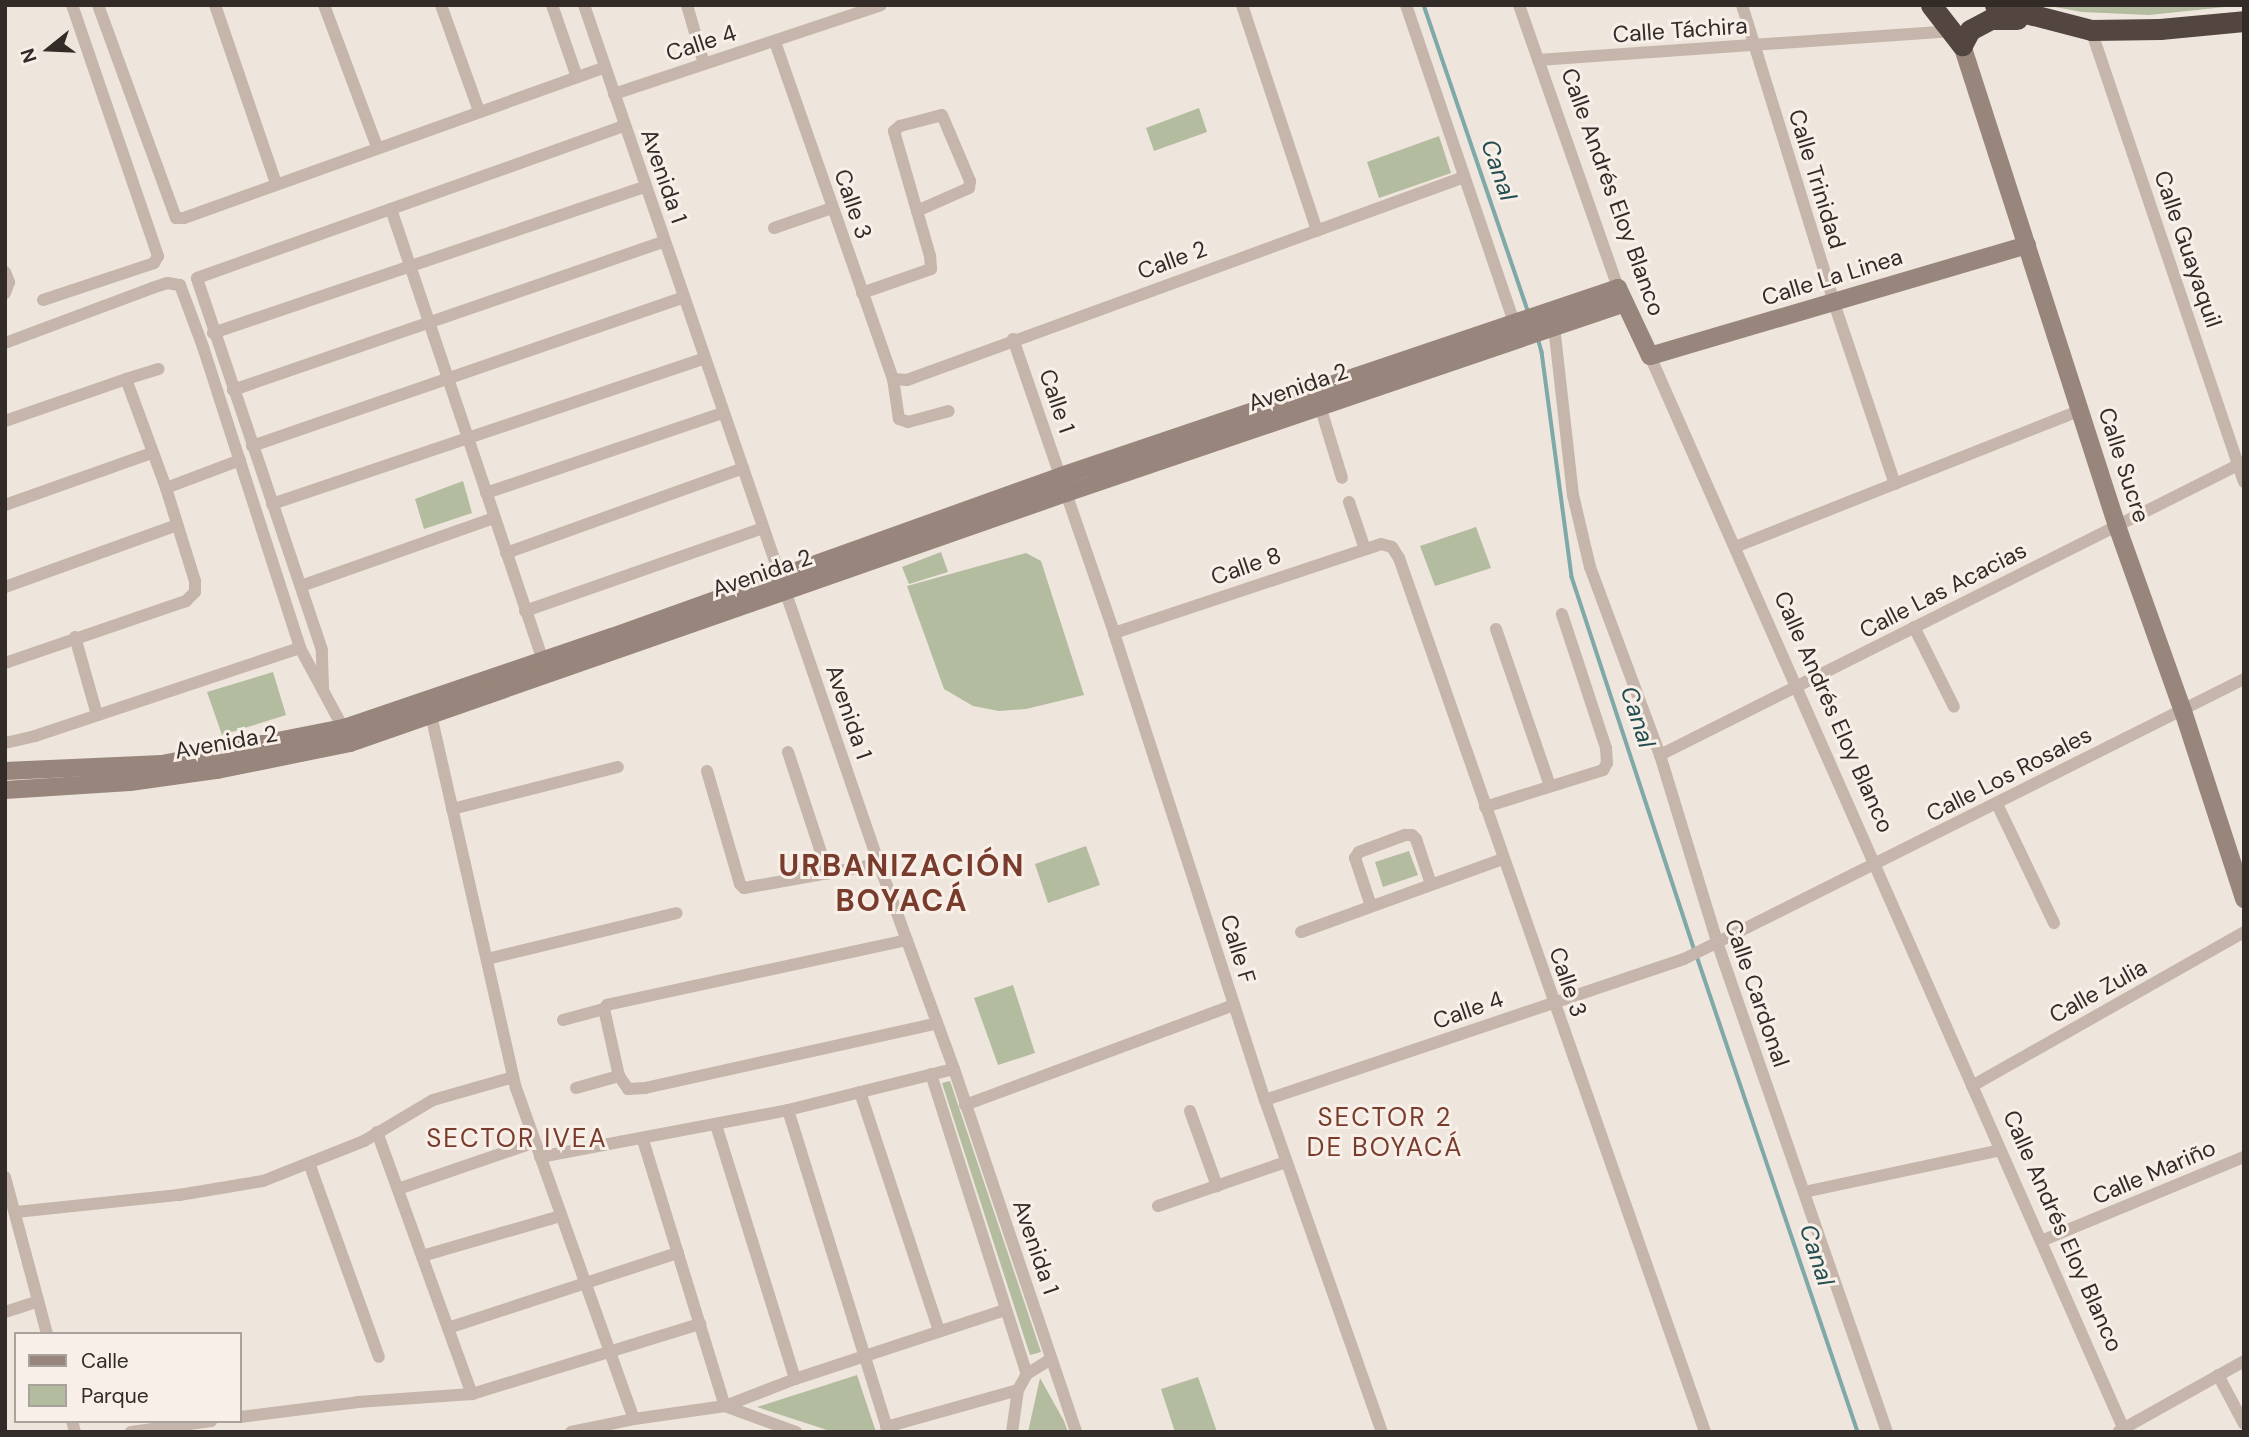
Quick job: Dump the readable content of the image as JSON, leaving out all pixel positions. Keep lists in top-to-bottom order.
{
  "streets": {
    "street": [
      "Calle Táchira",
      "Calle 4",
      "Avenida 1",
      "Calle Trinidad",
      "Calle Andrés Eloy Blanco",
      "Calle 3",
      "Calle Guayaquil",
      "Calle 2",
      "Calle La Linea",
      "Avenida 2",
      "Calle 1",
      "Calle Sucre",
      "Calle 8",
      "Calle Las Acacias",
      "Calle Los Rosales",
      "Calle F",
      "Calle Zulia",
      "Calle Cardonal",
      "Calle Mariño"
    ]
  },
  "crossings": [
    ["Calle Táchira", "Calle Trinidad"],
    ["Calle Táchira", "Calle Andrés Eloy Blanco"],
    ["Calle Táchira", "Calle Sucre"],
    ["Calle 4", "Avenida 1"],
    ["Calle 4", "Calle 3"],
    ["Calle 4", "Calle Los Rosales"],
    ["Calle 4", "Calle F"],
    ["Avenida 1", "Avenida 2"],
    ["Calle Trinidad", "Calle La Linea"],
    ["Calle Andrés Eloy Blanco", "Calle La Linea"],
    ["Calle Andrés Eloy Blanco", "Calle Las Acacias"],
    ["Calle Andrés Eloy Blanco", "Calle Los Rosales"],
    ["Calle Andrés Eloy Blanco", "Calle Zulia"],
    ["Calle Andrés Eloy Blanco", "Calle Mariño"],
    ["Calle 3", "Calle 2"],
    ["Calle 3", "Calle 8"],
    ["Calle Guayaquil", "Calle Las Acacias"],
    ["Calle 2", "Calle 1"],
    ["Calle La Linea", "Calle Sucre"],
    ["Avenida 2", "Calle 1"],
    ["Avenida 2", "Calle F"],
    ["Calle 1", "Calle F"],
    ["Calle Sucre", "Calle Las Acacias"],
    ["Calle Sucre", "Calle Los Rosales"],
    ["Calle 8", "Calle F"],
    ["Calle Las Acacias", "Calle Cardonal"],
    ["Calle Los Rosales", "Calle Cardonal"]
  ],
  "districts": ["URBANIZACIÓN BOYACÁ", "SECTOR 2 DE BOYACÁ", "SECTOR IVEA"],
  "water": ["Canal"],
  "legend": ["Calle", "Parque"],
  "north": "left"
}
